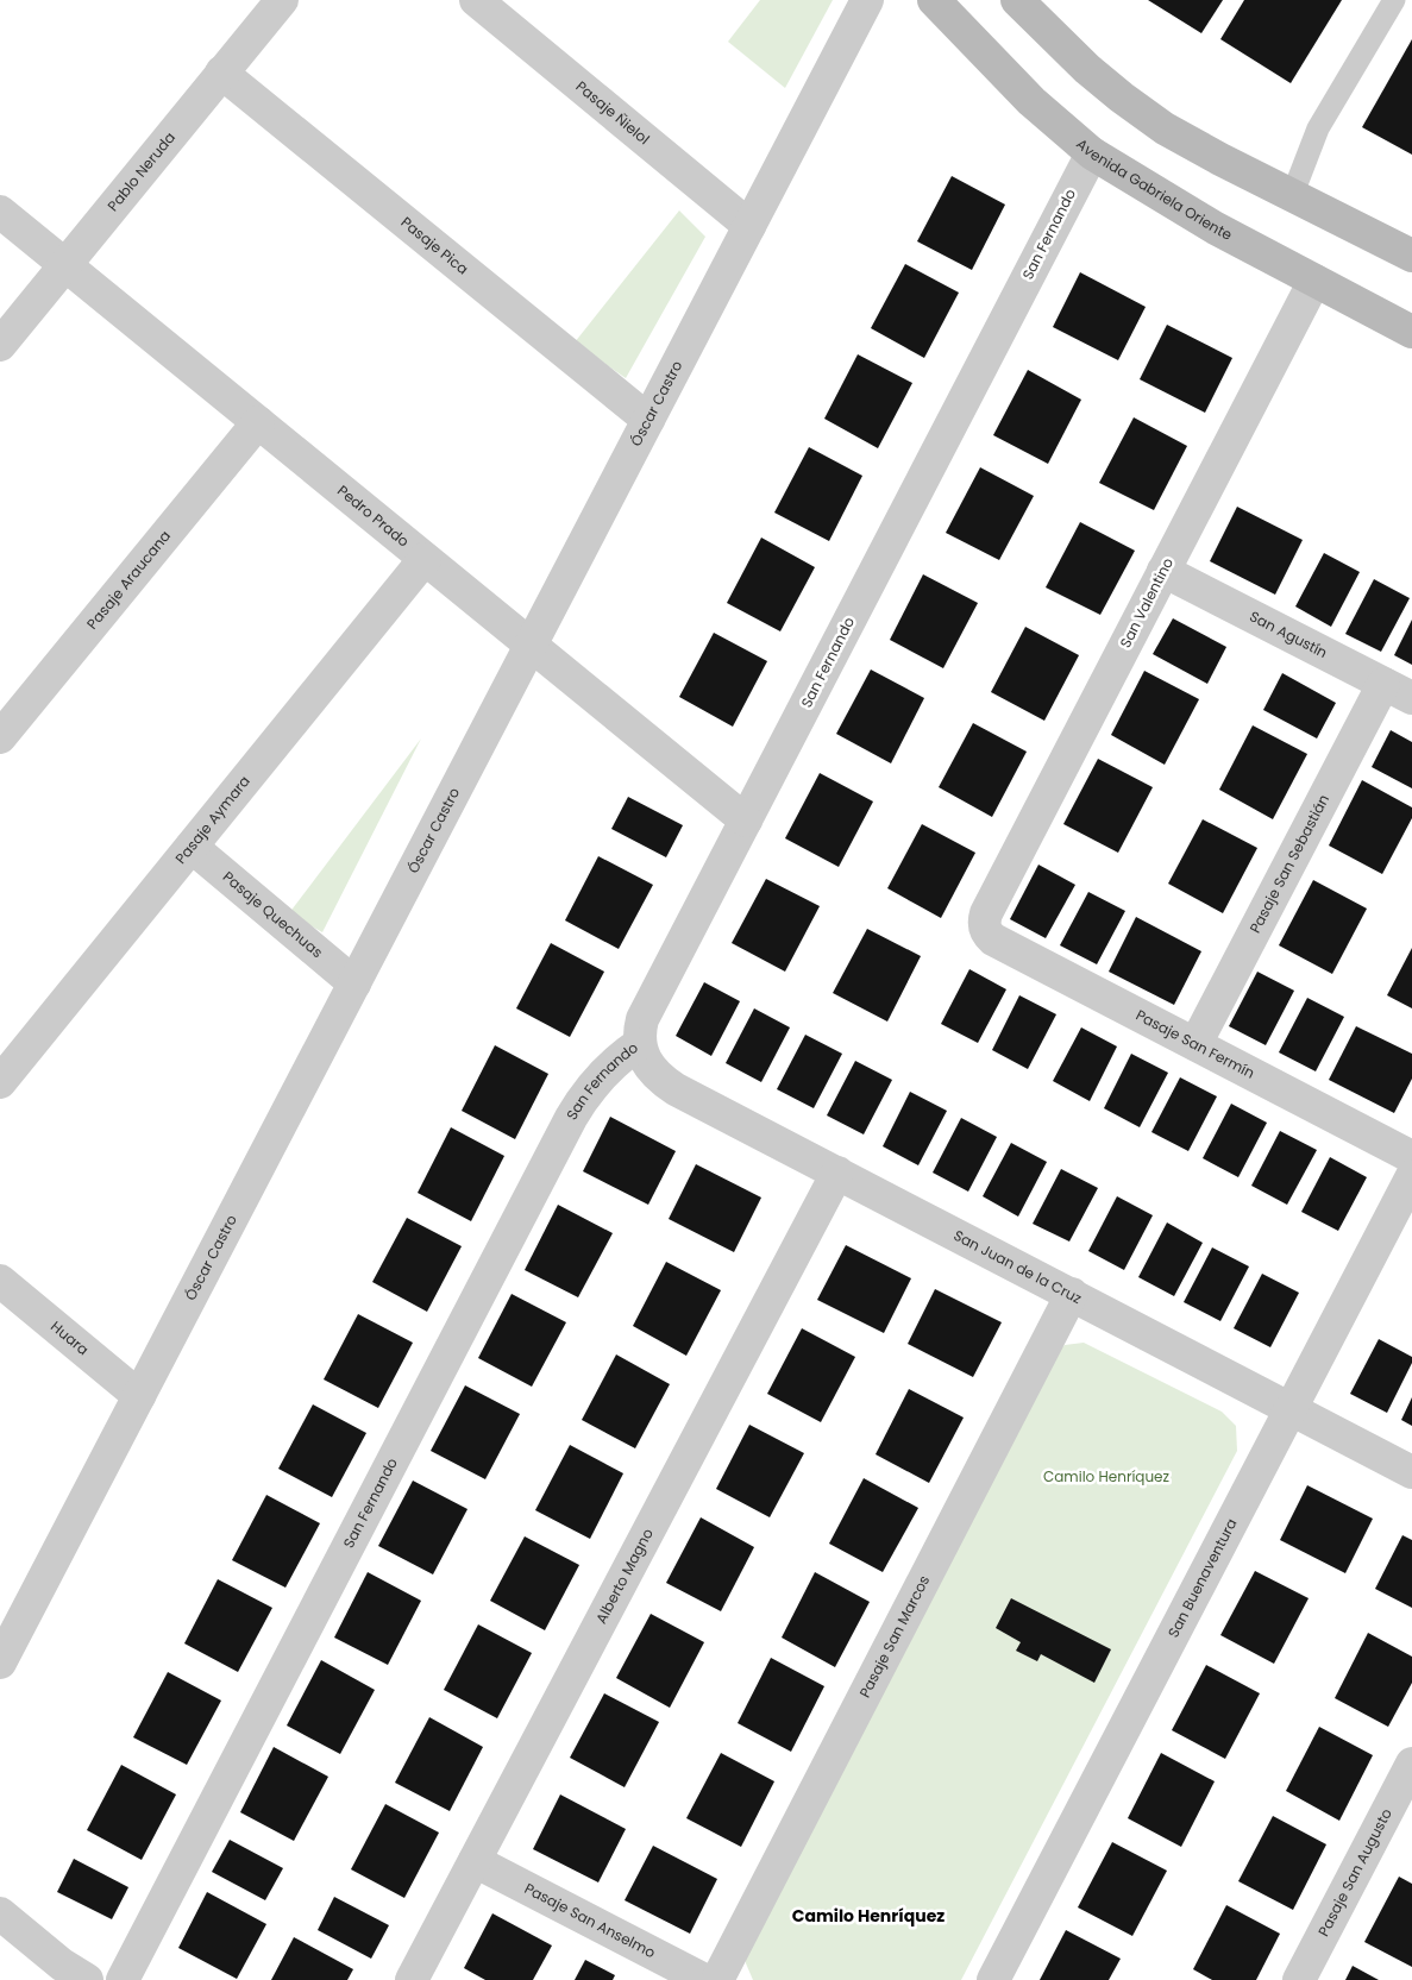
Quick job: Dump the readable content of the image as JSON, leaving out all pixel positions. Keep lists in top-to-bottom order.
{
  "streets": {
    "main road": ["Avenida Gabriela Oriente"],
    "street": [
      "Pasaje Ñielol",
      "Pablo Neruda",
      "San Fernando",
      "Pasaje Pica",
      "Óscar Castro",
      "Pedro Prado",
      "Pasaje Araucana",
      "San Valentino",
      "San Agustín",
      "Pasaje Aymara",
      "Pasaje San Sebastián",
      "Pasaje Quechuas",
      "Pasaje San Fermín",
      "San Juan de la Cruz",
      "Huara",
      "Alberto Magno",
      "San Buenaventura",
      "Pasaje San Marcos",
      "Pasaje San Augusto",
      "Pasaje San Anselmo"
    ]
  },
  "crossings": [
    ["Pasaje Ñielol", "Óscar Castro"],
    ["Pablo Neruda", "Pasaje Pica"],
    ["Pablo Neruda", "Pedro Prado"],
    ["Avenida Gabriela Oriente", "San Fernando"],
    ["Avenida Gabriela Oriente", "San Valentino"],
    ["San Fernando", "Pedro Prado"],
    ["San Fernando", "San Juan de la Cruz"],
    ["Pasaje Pica", "Óscar Castro"],
    ["Óscar Castro", "Pedro Prado"],
    ["Óscar Castro", "Pasaje Quechuas"],
    ["Óscar Castro", "Huara"],
    ["Pedro Prado", "Pasaje Araucana"],
    ["Pedro Prado", "Pasaje Aymara"],
    ["San Valentino", "San Agustín"],
    ["San Valentino", "Pasaje San Fermín"],
    ["San Agustín", "Pasaje San Sebastián"],
    ["Pasaje Aymara", "Pasaje Quechuas"],
    ["Pasaje San Sebastián", "Pasaje San Fermín"],
    ["San Juan de la Cruz", "Alberto Magno"],
    ["San Juan de la Cruz", "San Buenaventura"],
    ["San Juan de la Cruz", "Pasaje San Marcos"],
    ["Alberto Magno", "Pasaje San Anselmo"]
  ],
  "districts": ["Camilo Henríquez"],
  "parks": ["Camilo Henríquez"]
}
